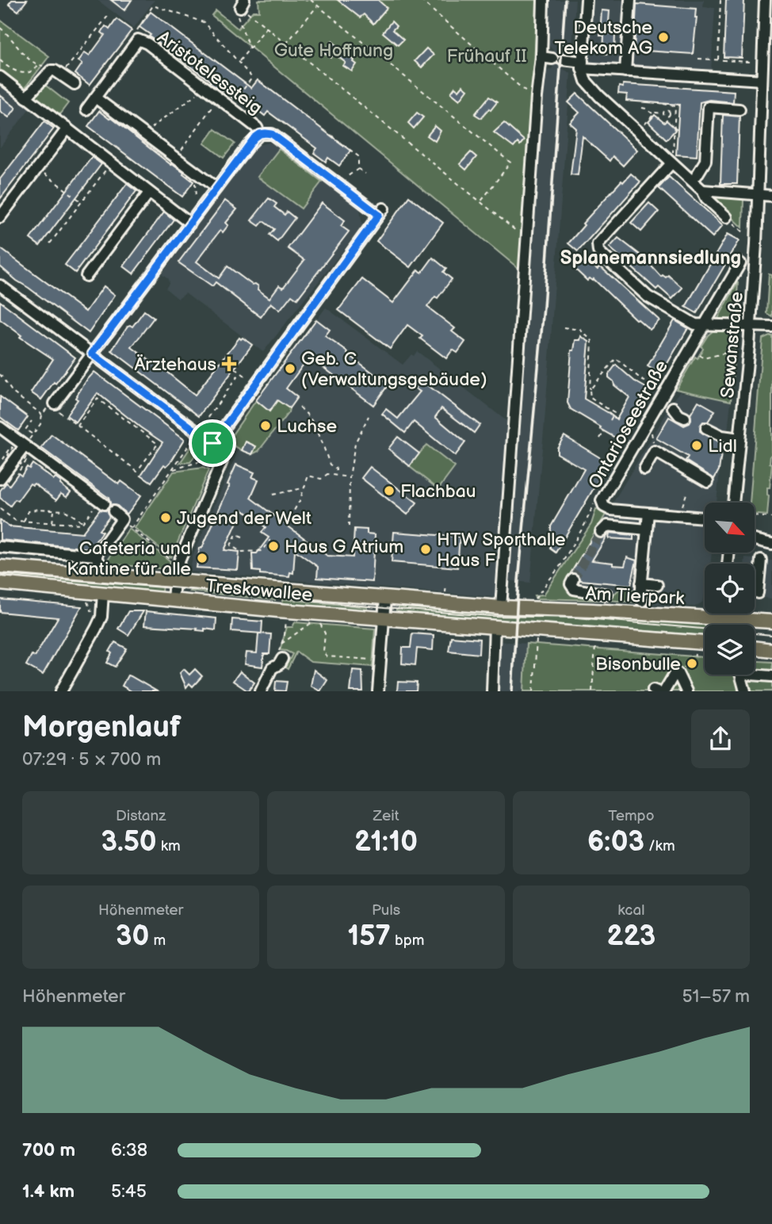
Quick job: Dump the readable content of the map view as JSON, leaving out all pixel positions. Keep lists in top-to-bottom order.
{
  "streets": {
    "main road": ["Treskowallee", "Am Tierpark"],
    "street": ["Aristotelessteig", "Sewanstraße", "Ontarioseestraße"]
  },
  "crossings": [
    ["Treskowallee", "Am Tierpark"]
  ],
  "districts": ["Splanemannsiedlung"],
  "parks": ["Gute Hoffnung", "Frühauf II"],
  "places": {
    "other": [
      "Deutsche Telekom AG",
      "Geb. C (Verwaltungsgebäude)",
      "Luchse",
      "Lidl",
      "Flachbau",
      "Jugend der Welt",
      "Haus G Atrium",
      "HTW Sporthalle Haus F",
      "Cafeteria und Kantine für alle",
      "Bisonbulle"
    ],
    "health": ["Ärztehaus"]
  },
  "north": "bottom right",
  "page": {
    "heading": ["Morgenlauf", "07:29 · 5 × 700 m"],
    "stats": [
      ["Distanz", "3.50 km"],
      ["Zeit", "21:10"],
      ["Tempo", "6:03 /km"],
      ["Höhenmeter", "30 m"],
      ["Puls", "157 bpm"],
      ["kcal", "223"]
    ],
    "chart": ["Höhenmeter", "51–57 m"],
    "list": [
      {
        "name": "700 m",
        "note": "6:38"
      },
      {
        "name": "1.4 km",
        "note": "5:45"
      }
    ]
  }
}
